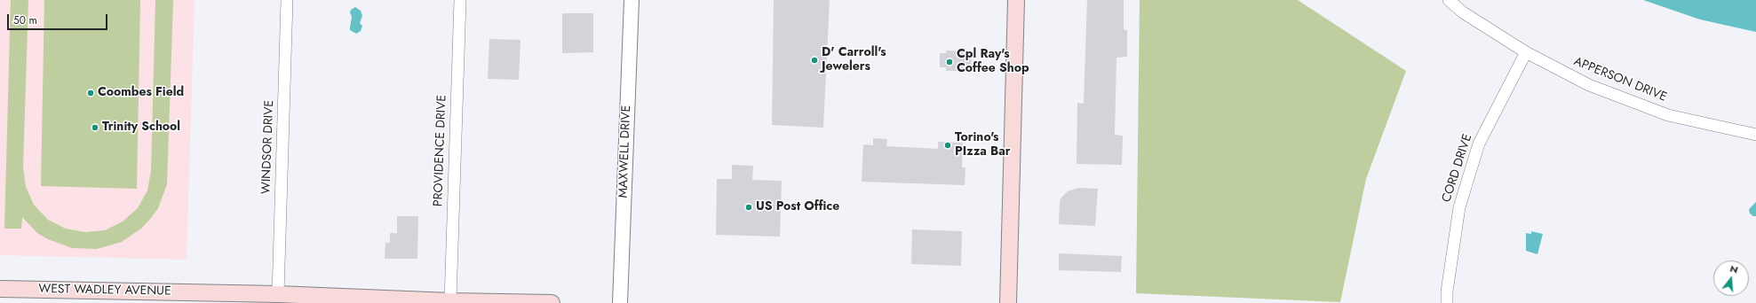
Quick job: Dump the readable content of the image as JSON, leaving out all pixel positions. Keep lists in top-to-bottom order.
{
  "streets": {
    "main road": ["WEST WADLEY AVENUE"],
    "street": [
      "APPERSON DRIVE",
      "WINDSOR DRIVE",
      "PROVIDENCE DRIVE",
      "MAXWELL DRIVE",
      "CORD DRIVE"
    ]
  },
  "crossings": [
    ["APPERSON DRIVE", "CORD DRIVE"],
    ["WINDSOR DRIVE", "WEST WADLEY AVENUE"],
    ["PROVIDENCE DRIVE", "WEST WADLEY AVENUE"]
  ],
  "places": [
    "D' Carroll's Jewelers",
    "Cpl Ray's Coffee Shop",
    "Coombes Field",
    "Trinity School",
    "Torino's PIzza Bar",
    "US Post Office"
  ],
  "scale_bar": "50 m",
  "north": "top"
}
